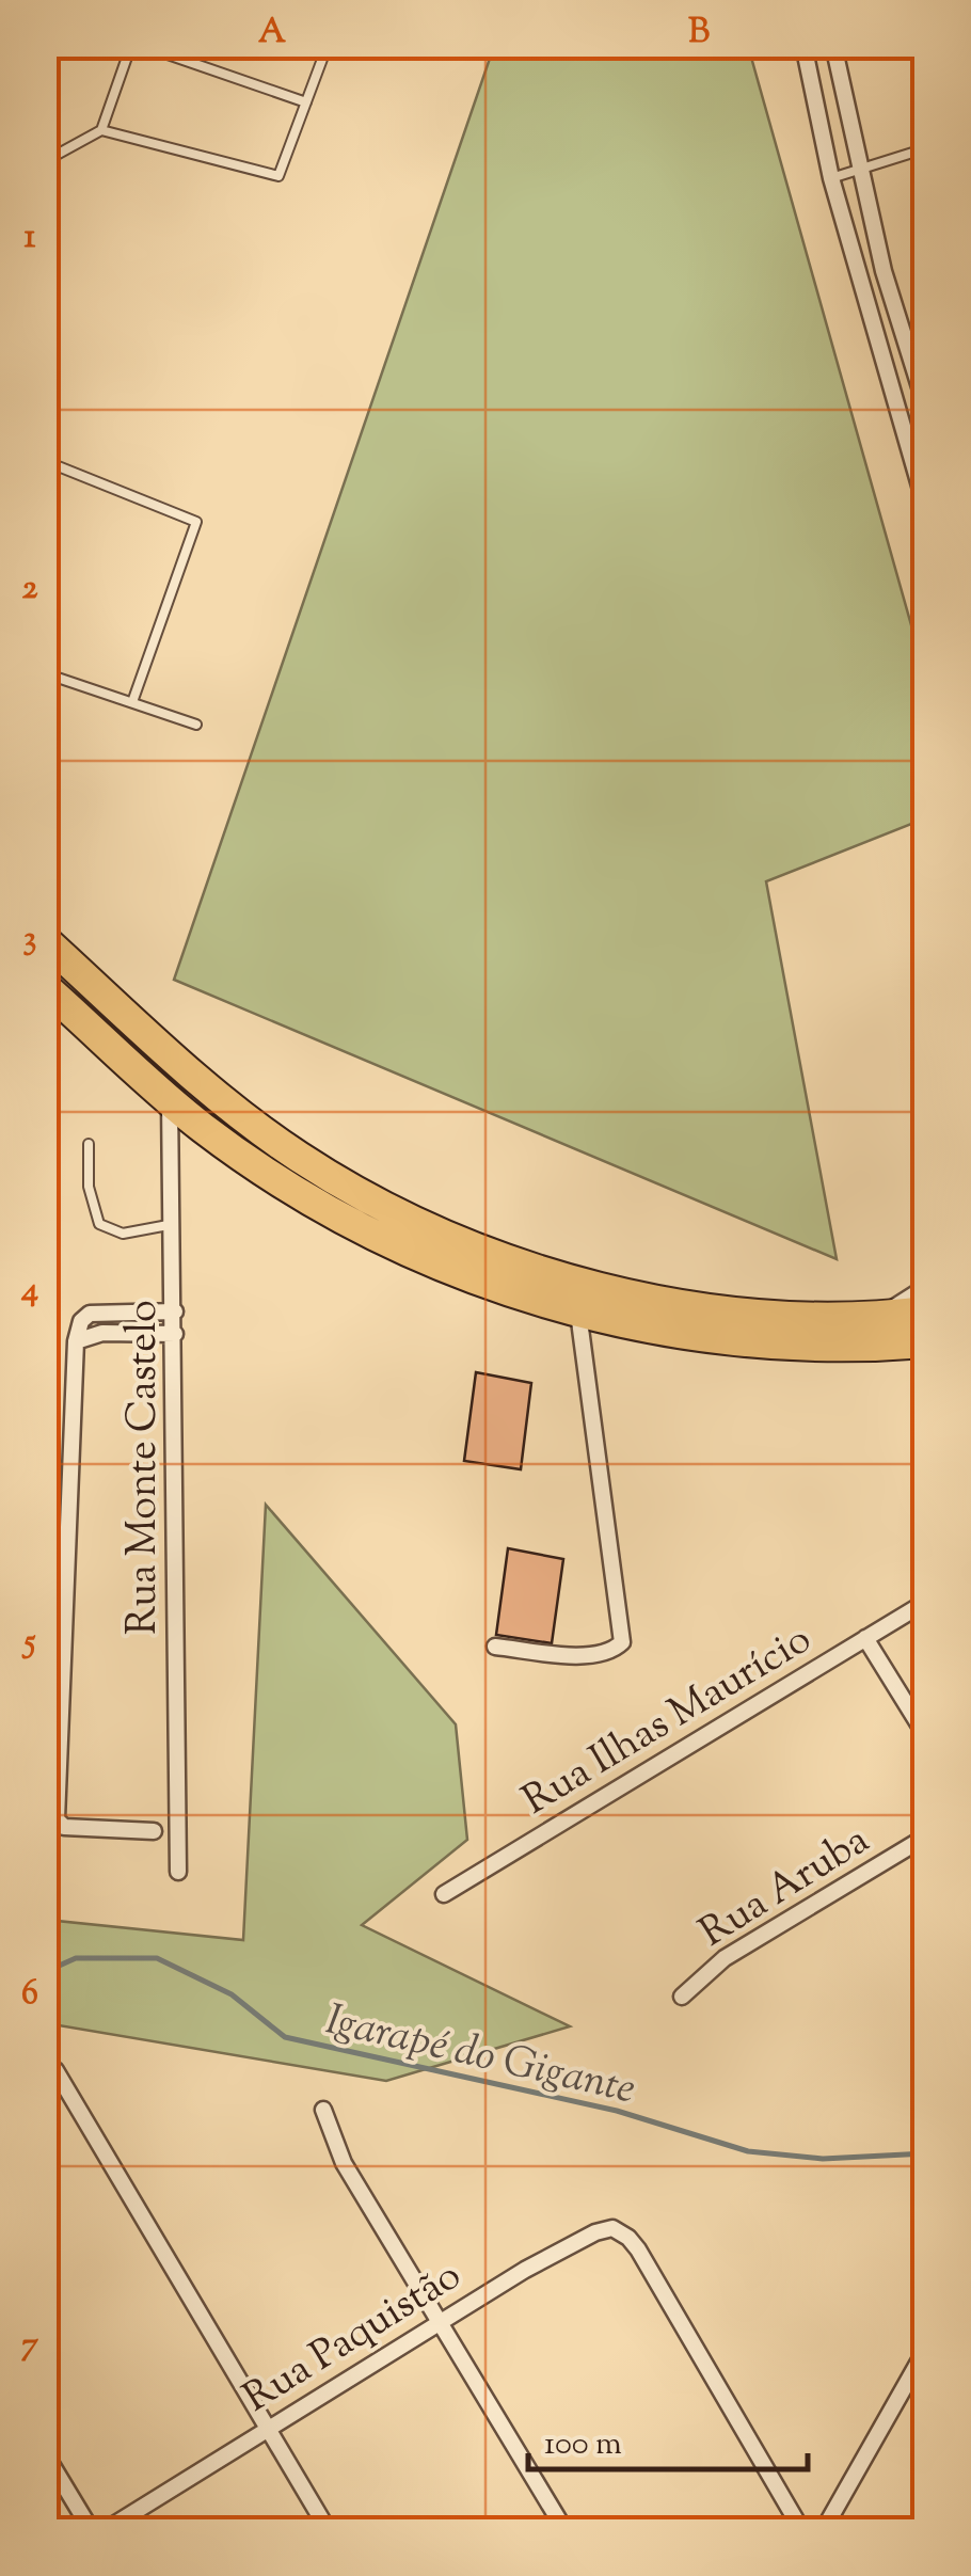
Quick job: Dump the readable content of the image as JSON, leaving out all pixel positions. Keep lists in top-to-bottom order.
{
  "streets": {
    "street": [
      "Rua Monte Castelo",
      "Rua Ilhas Maurício",
      "Rua Aruba",
      "Rua Paquistão"
    ]
  },
  "water": ["Igarapé do Gigante"],
  "scale_bar": "100 m",
  "grid": {
    "columns": ["A", "B"],
    "rows": [
      "1",
      "2",
      "3",
      "4",
      "5",
      "6",
      "7"
    ]
  }
}
